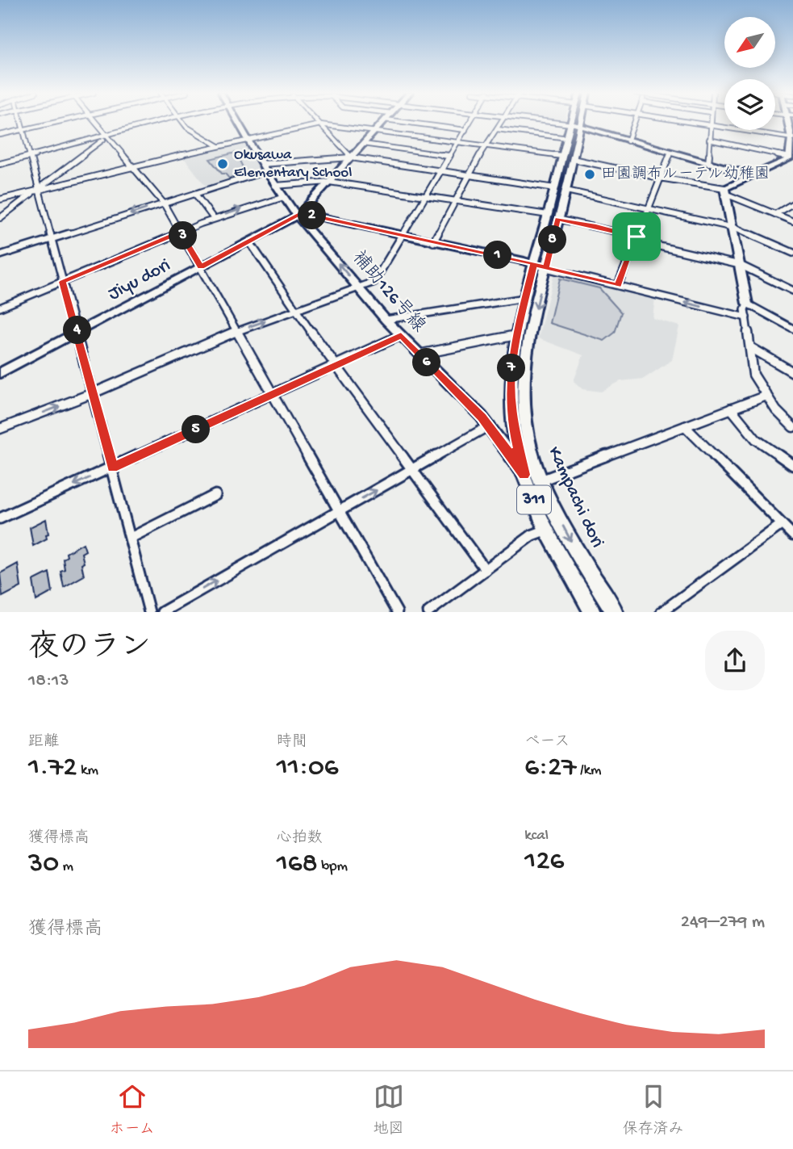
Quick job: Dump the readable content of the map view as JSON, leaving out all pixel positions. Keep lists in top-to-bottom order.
{
  "streets": {
    "main road": ["補助126号線", "Kampachi dori", "311"],
    "street": ["Jiyu dori"]
  },
  "crossings": [
    ["Jiyu dori", "補助126号線"],
    ["補助126号線", "Kampachi dori"]
  ],
  "one_way": ["Kampachi dori"],
  "places": ["Okusawa Elementary School", "田園調布ルーテル幼稚園"],
  "north": "bottom left",
  "page": {
    "pins": [
      "2",
      "3",
      "8",
      "1",
      "4",
      "6",
      "7",
      "5"
    ],
    "heading": ["夜のラン", "18:13"],
    "stats": [
      ["距離", "1.72 km"],
      ["時間", "11:06"],
      ["ペース", "6:27 /km"],
      ["獲得標高", "30 m"],
      ["心拍数", "168 bpm"],
      ["kcal", "126"]
    ],
    "chart": ["獲得標高", "249–279 m"],
    "tabs": ["ホーム", "地図", "保存済み"]
  }
}
